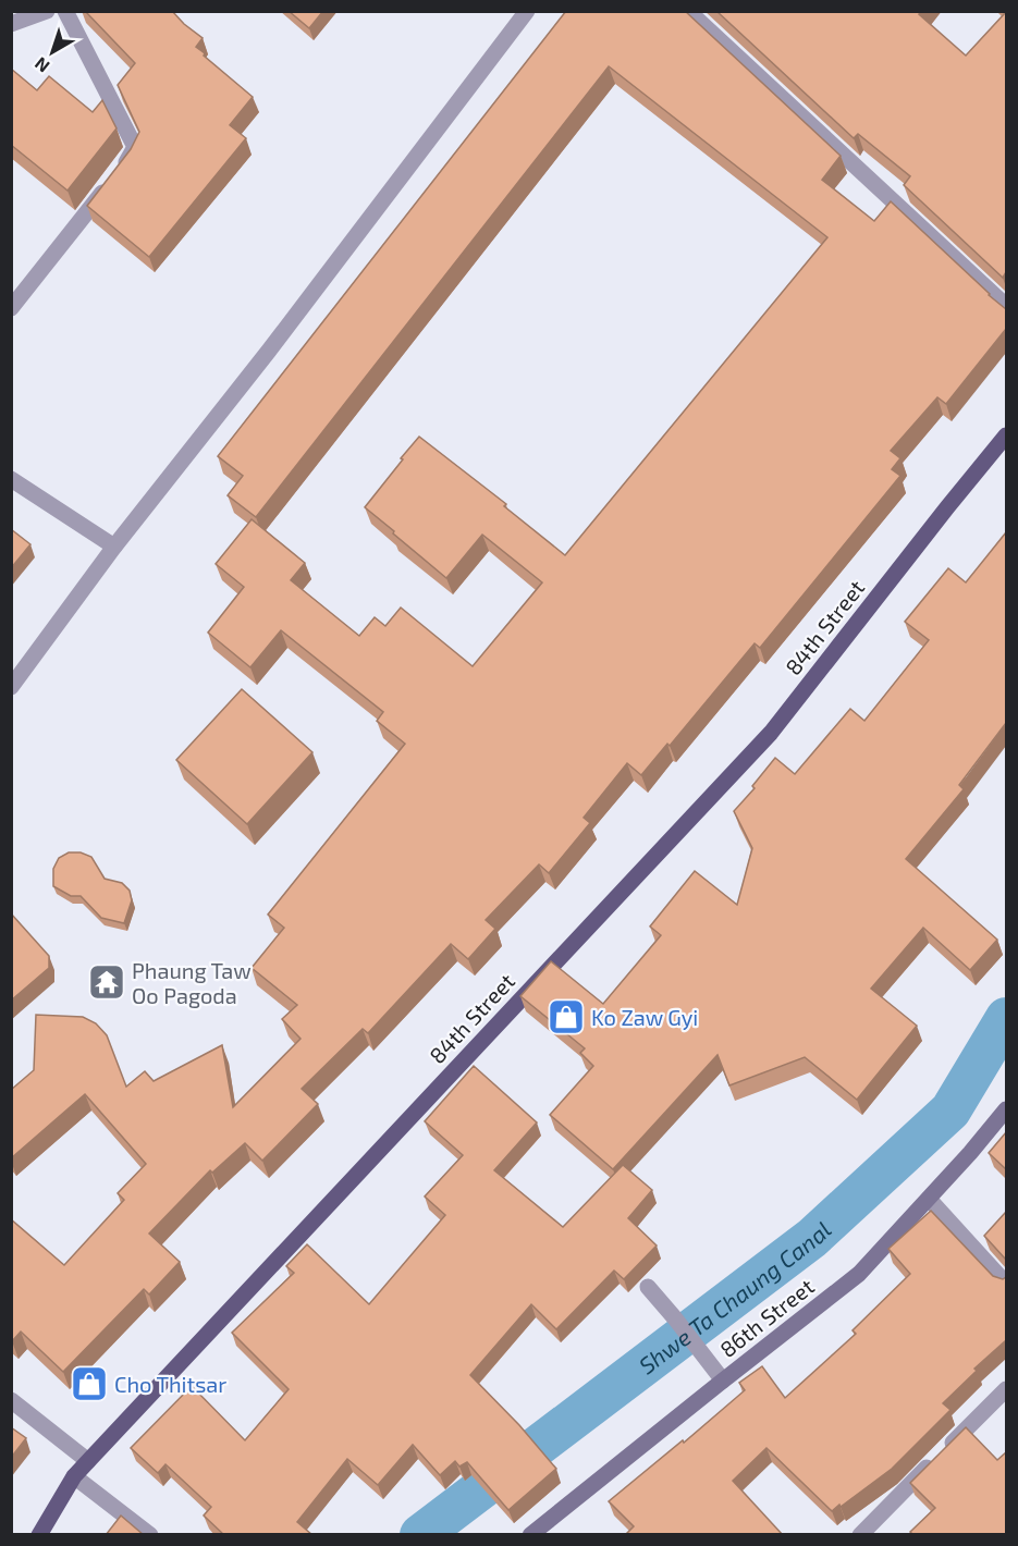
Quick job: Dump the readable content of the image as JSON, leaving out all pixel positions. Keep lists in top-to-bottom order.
{
  "streets": {
    "main road": ["84th Street", "86th Street"]
  },
  "water": ["Shwe Ta Chaung Canal"],
  "places": {
    "temple": ["Phaung Taw Oo Pagoda"],
    "shop": ["Ko Zaw Gyi", "Cho Thitsar"]
  },
  "north": "bottom left"
}
